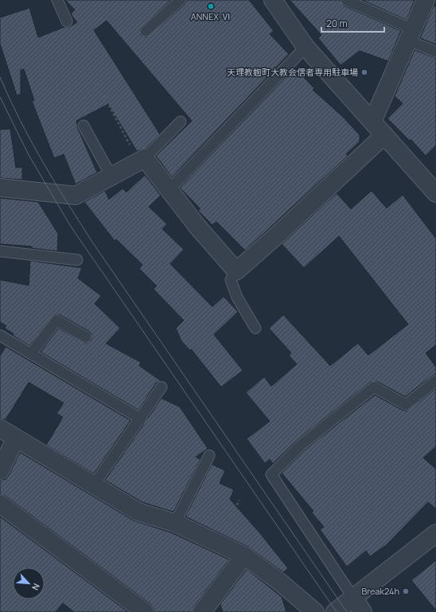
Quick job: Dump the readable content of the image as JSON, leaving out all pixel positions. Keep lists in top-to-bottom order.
{
  "places": ["ANNEX-Ⅵ", "天理教麹町大教会信者専用駐車場", "Break24h"],
  "scale_bar": "20 m",
  "north": "bottom right"
}
